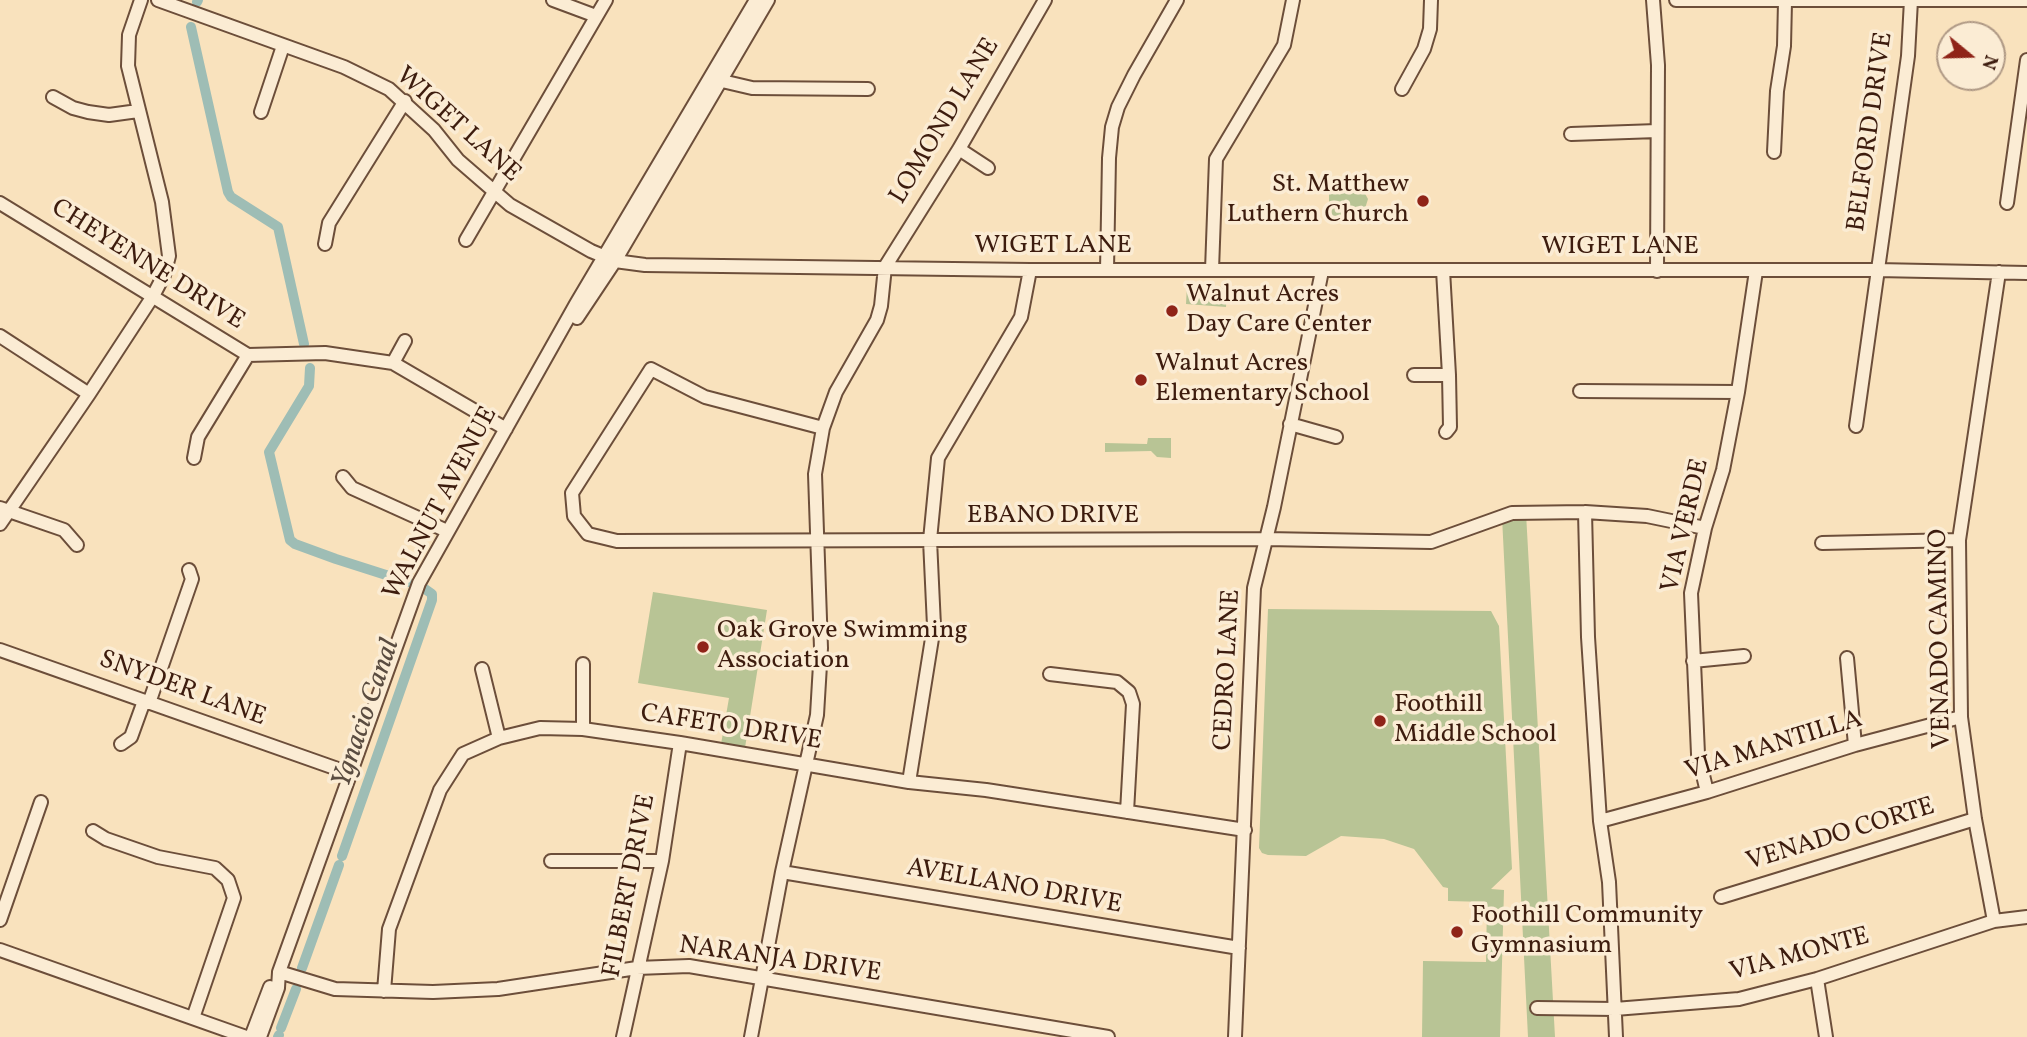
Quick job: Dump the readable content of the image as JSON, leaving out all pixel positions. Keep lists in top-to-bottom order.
{
  "streets": {
    "street": [
      "LOMOND LANE",
      "WIGET LANE",
      "BELFORD DRIVE",
      "CHEYENNE DRIVE",
      "WALNUT AVENUE",
      "EBANO DRIVE",
      "VIA VERDE",
      "VENADO CAMINO",
      "CEDRO LANE",
      "SNYDER LANE",
      "CAFETO DRIVE",
      "VIA MANTILLA",
      "VENADO CORTE",
      "FILBERT DRIVE",
      "AVELLANO DRIVE",
      "VIA MONTE",
      "NARANJA DRIVE"
    ]
  },
  "crossings": [
    ["LOMOND LANE", "WIGET LANE"],
    ["WIGET LANE", "BELFORD DRIVE"],
    ["WIGET LANE", "WALNUT AVENUE"],
    ["WIGET LANE", "VIA VERDE"],
    ["WIGET LANE", "VENADO CAMINO"],
    ["WIGET LANE", "CEDRO LANE"],
    ["CHEYENNE DRIVE", "WALNUT AVENUE"],
    ["WALNUT AVENUE", "SNYDER LANE"],
    ["WALNUT AVENUE", "NARANJA DRIVE"],
    ["EBANO DRIVE", "VIA VERDE"],
    ["EBANO DRIVE", "CEDRO LANE"],
    ["VIA VERDE", "VIA MANTILLA"],
    ["VENADO CAMINO", "VIA MANTILLA"],
    ["VENADO CAMINO", "VENADO CORTE"],
    ["VENADO CAMINO", "VIA MONTE"],
    ["CEDRO LANE", "CAFETO DRIVE"],
    ["CEDRO LANE", "AVELLANO DRIVE"],
    ["CAFETO DRIVE", "FILBERT DRIVE"],
    ["CAFETO DRIVE", "NARANJA DRIVE"],
    ["FILBERT DRIVE", "NARANJA DRIVE"]
  ],
  "water": ["Ygnacio Canal"],
  "places": [
    "St. Matthew Luthern Church",
    "Walnut Acres Day Care Center",
    "Walnut Acres Elementary School",
    "Oak Grove Swimming Association",
    "Foothill Middle School",
    "Foothill Community Gymnasium"
  ],
  "north": "right"
}
